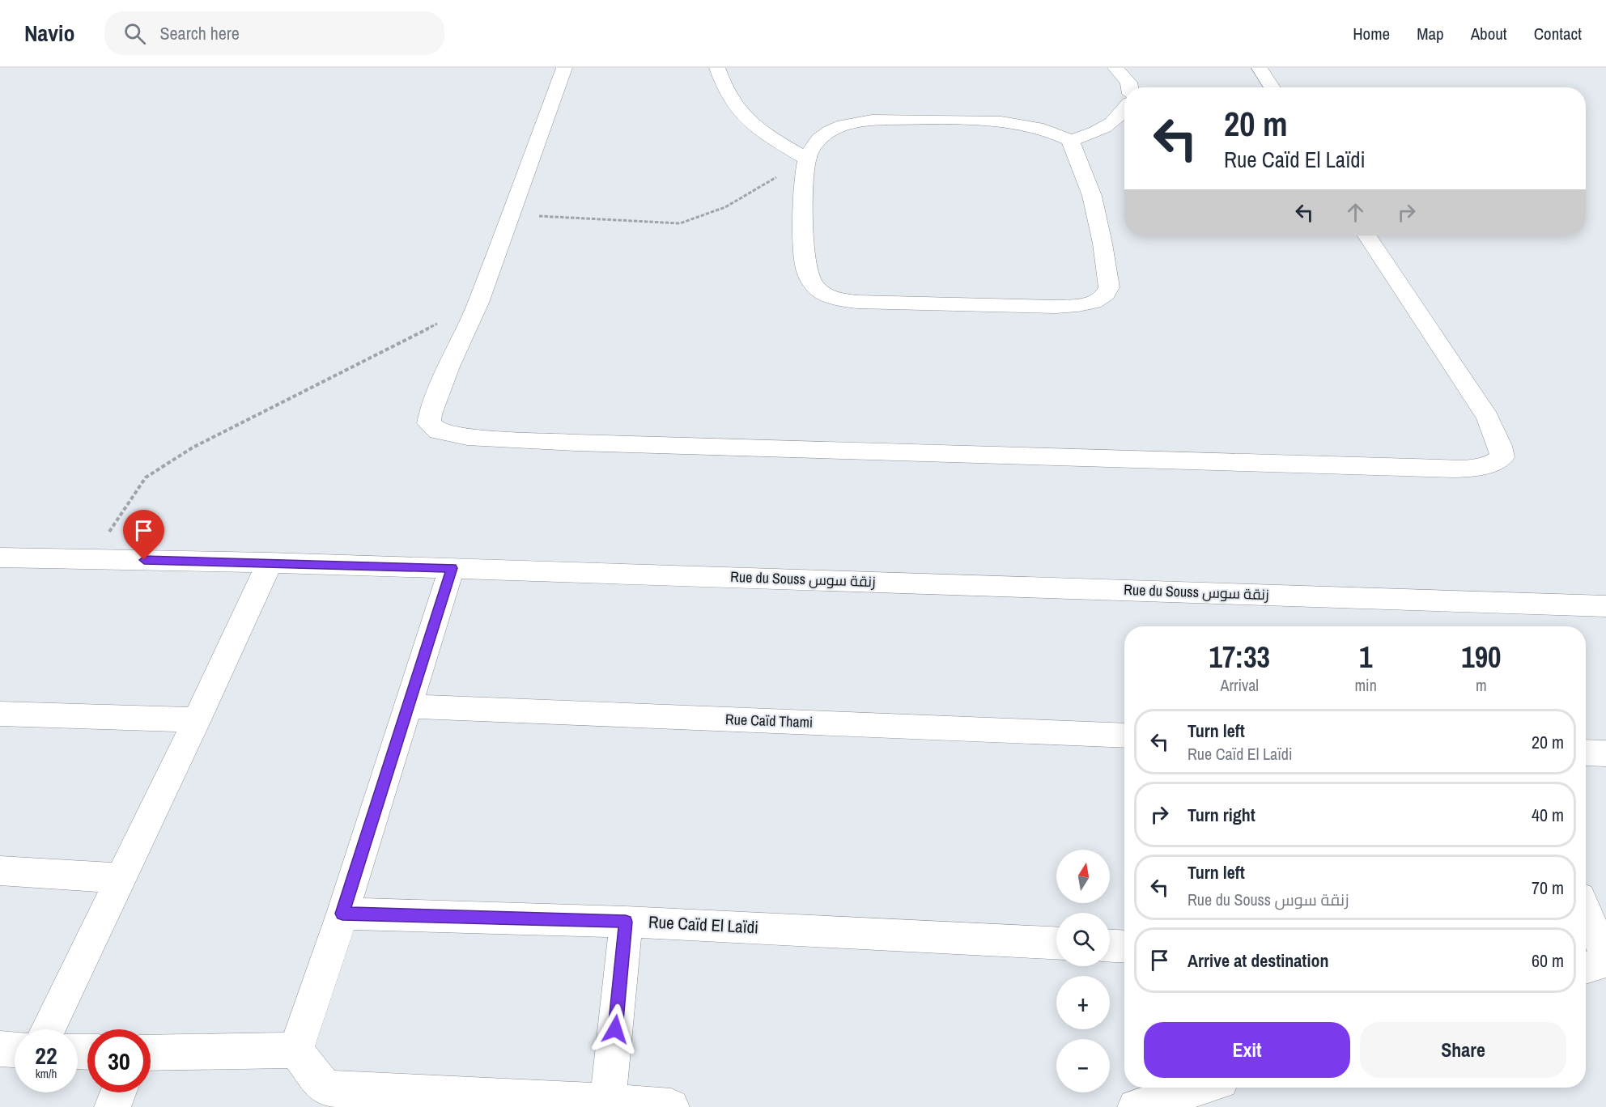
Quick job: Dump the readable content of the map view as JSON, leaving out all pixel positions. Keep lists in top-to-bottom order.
{
  "streets": {
    "street": ["Rue du Souss زنقة سوس", "Rue Caïd Thami", "Rue Caïd El Laïdi"]
  },
  "north": "top",
  "page": {
    "header": "Navio",
    "search": "Search here",
    "nav": [
      "Home",
      "Map",
      "About",
      "Contact"
    ],
    "turn": ["20 m", "Rue Caïd El Laïdi"],
    "eta": [
      "17:33",
      "Arrival",
      "1",
      "min",
      "190",
      "m"
    ],
    "list": [
      {
        "name": "Turn left",
        "note": "Rue Caïd El Laïdi",
        "value": "20 m"
      },
      {
        "name": "Turn right",
        "value": "40 m"
      },
      {
        "name": "Turn left",
        "note": "Rue du Souss زنقة سوس",
        "value": "70 m"
      },
      {
        "name": "Arrive at destination",
        "value": "60 m"
      }
    ],
    "map_buttons": ["+", "−"],
    "buttons": ["Exit", "Share"],
    "speed": "22 km/h",
    "limit": "30"
  }
}
